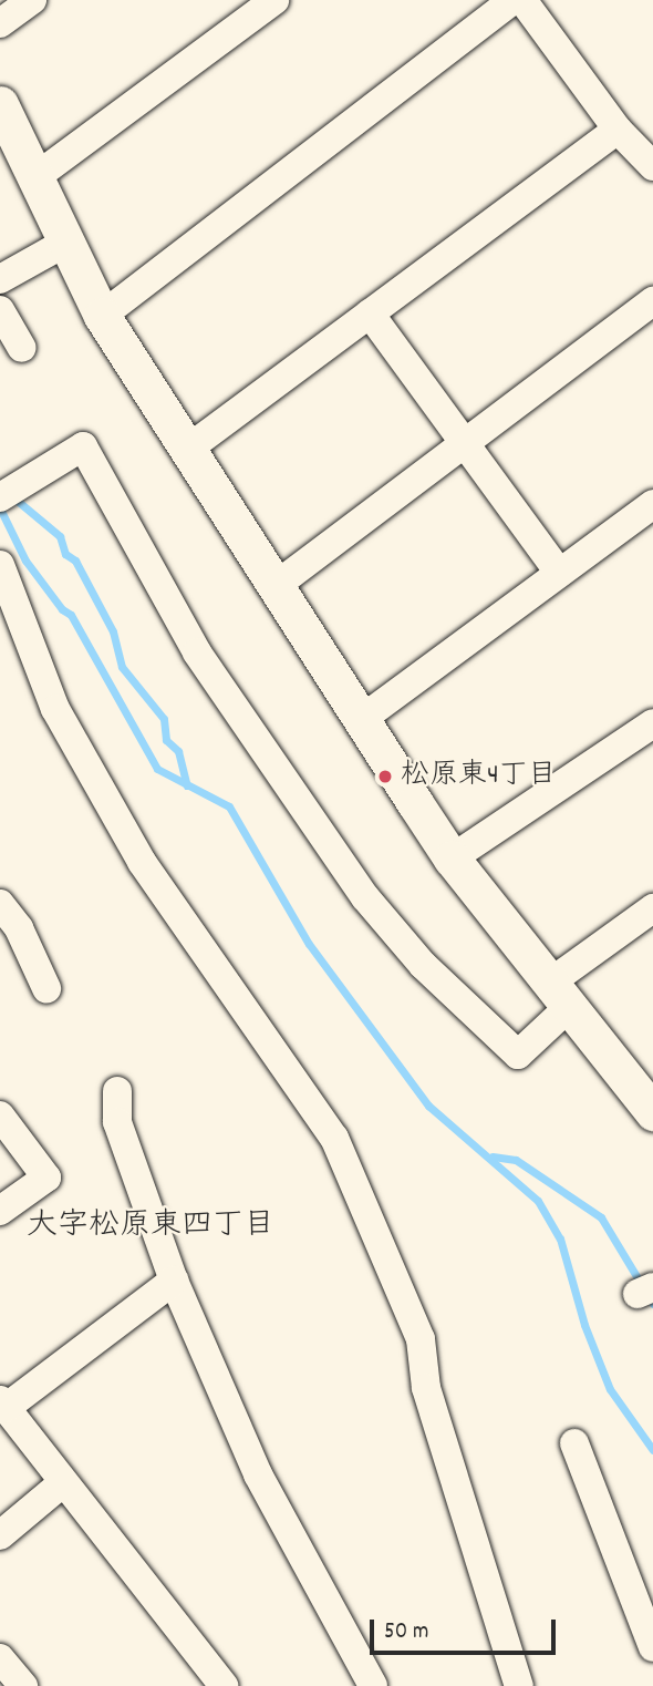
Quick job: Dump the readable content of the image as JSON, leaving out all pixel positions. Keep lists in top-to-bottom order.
{
  "districts": ["大字松原東四丁目"],
  "places": ["松原東4丁目"],
  "scale_bar": "50 m"
}
